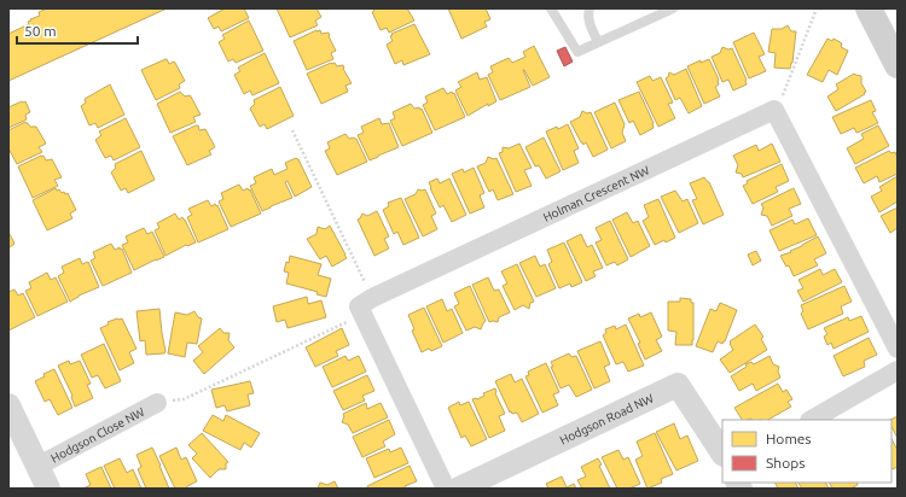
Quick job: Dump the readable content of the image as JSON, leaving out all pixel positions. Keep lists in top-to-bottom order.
{
  "streets": {
    "street": ["Holman Crescent NW", "Hodgson Road NW", "Hodgson Close NW"]
  },
  "legend": ["Homes", "Shops"],
  "scale_bar": "50 m"
}
